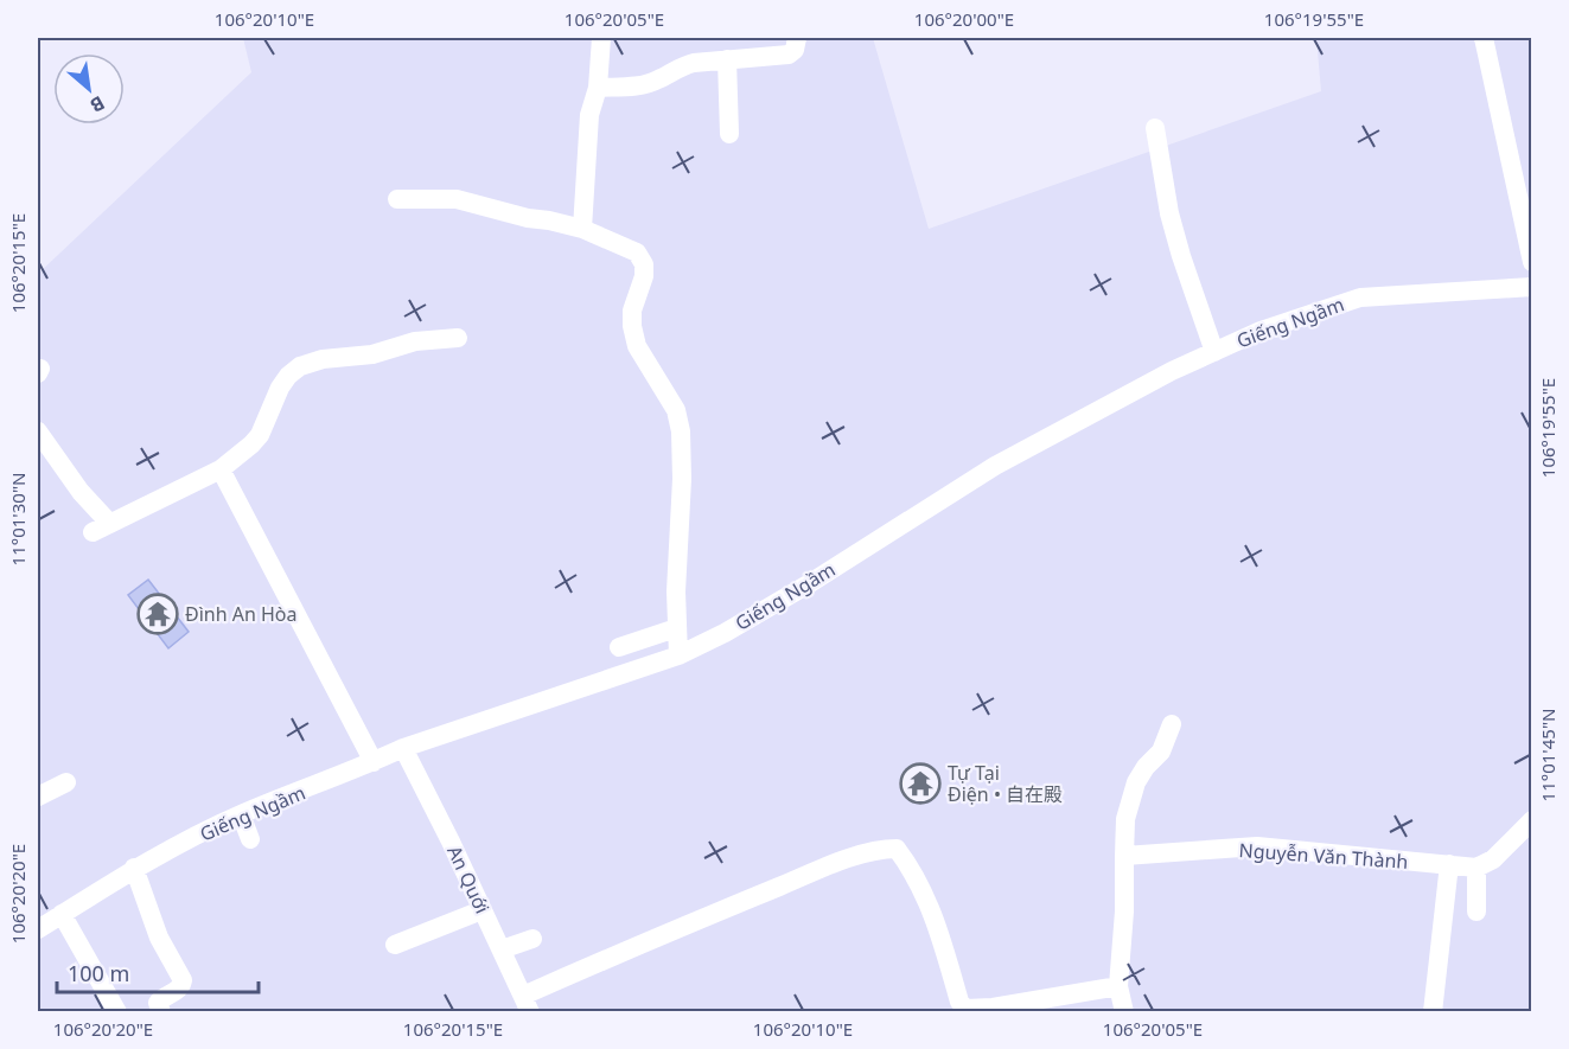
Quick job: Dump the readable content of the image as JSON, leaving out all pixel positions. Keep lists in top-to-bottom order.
{
  "streets": {
    "street": ["Giếng Ngầm", "Nguyễn Văn Thành", "An Quới"]
  },
  "crossings": [
    ["Giếng Ngầm", "An Quới"]
  ],
  "places": {
    "temple": ["Đình An Hòa", "Tự Tại Điện • 自在殿"]
  },
  "scale_bar": "100 m",
  "north": "bottom right",
  "coordinates": [
    "106°20'10\"E",
    "106°20'05\"E",
    "106°20'00\"E",
    "106°19'55\"E",
    "106°20'15\"E",
    "11°01'30\"N",
    "11°01'45\"N",
    "106°20'20\"E"
  ]
}
